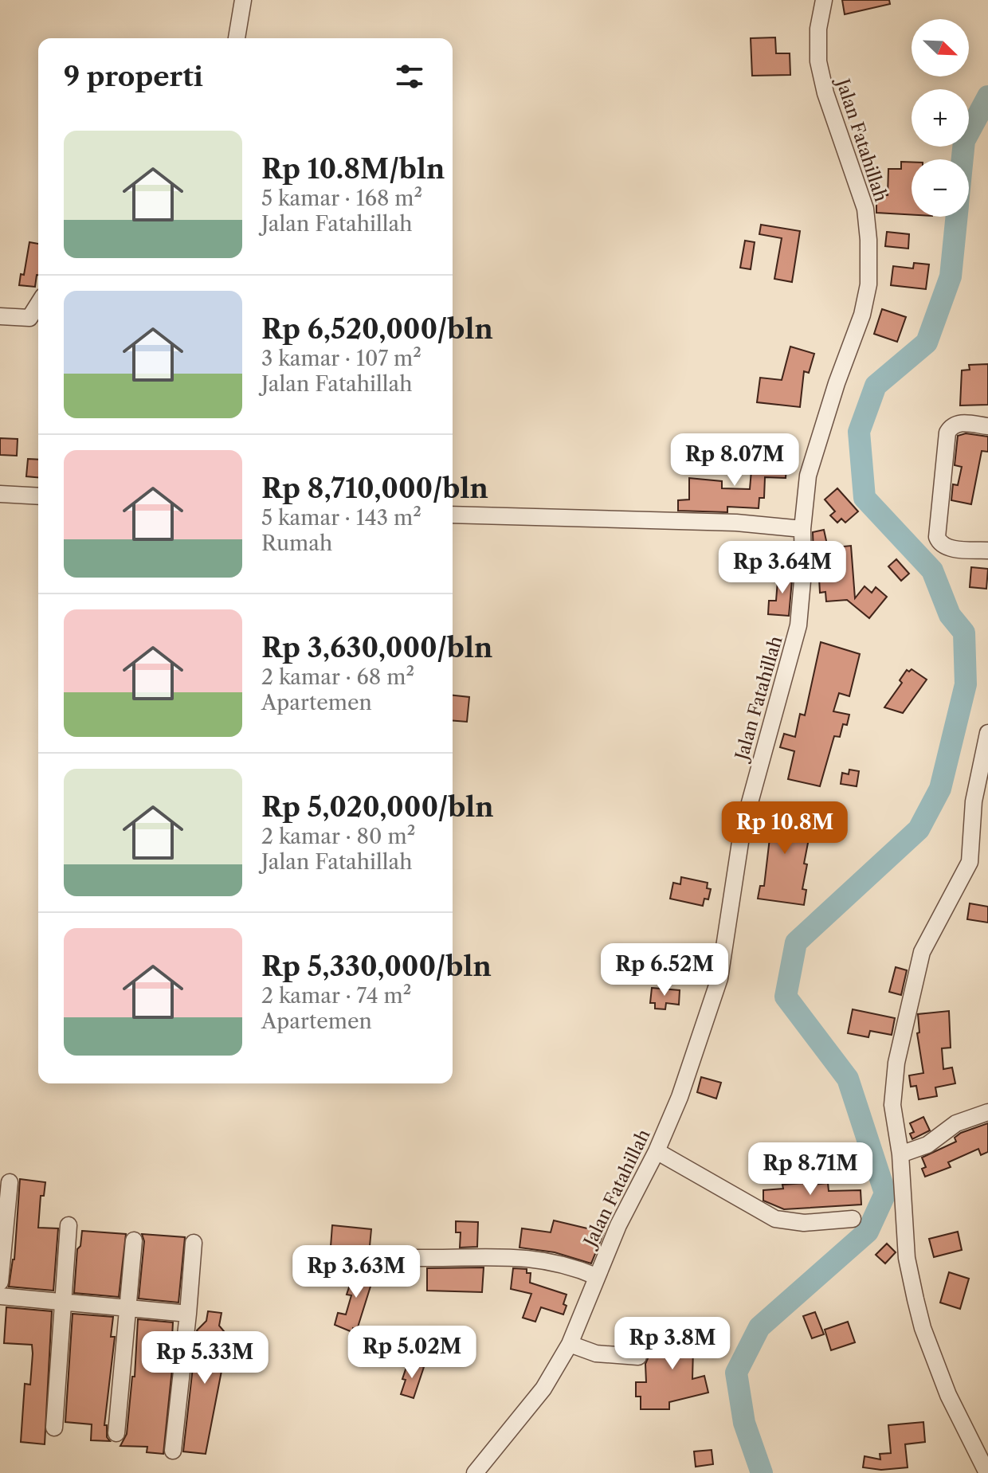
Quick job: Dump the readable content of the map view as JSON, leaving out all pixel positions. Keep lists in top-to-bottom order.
{
  "streets": {
    "street": ["Jalan Fatahillah"]
  },
  "north": "bottom right",
  "page": {
    "map_buttons": ["+", "−"],
    "heading": "9 properti",
    "list": [
      {
        "name": "Rp 10.8M/bln",
        "note": "5 kamar · 168 m² · Jalan Fatahillah"
      },
      {
        "name": "Rp 6,520,000/bln",
        "note": "3 kamar · 107 m² · Jalan Fatahillah"
      },
      {
        "name": "Rp 8,710,000/bln",
        "note": "5 kamar · 143 m² · Rumah"
      },
      {
        "name": "Rp 3,630,000/bln",
        "note": "2 kamar · 68 m² · Apartemen"
      },
      {
        "name": "Rp 5,020,000/bln",
        "note": "2 kamar · 80 m² · Jalan Fatahillah"
      },
      {
        "name": "Rp 5,330,000/bln",
        "note": "2 kamar · 74 m² · Apartemen"
      }
    ],
    "price": [
      "Rp 8.07M",
      "Rp 3.64M",
      "Rp 10.8M",
      "Rp 6.52M",
      "Rp 8.71M",
      "Rp 3.63M",
      "Rp 3.8M",
      "Rp 5.02M",
      "Rp 5.33M"
    ]
  }
}
